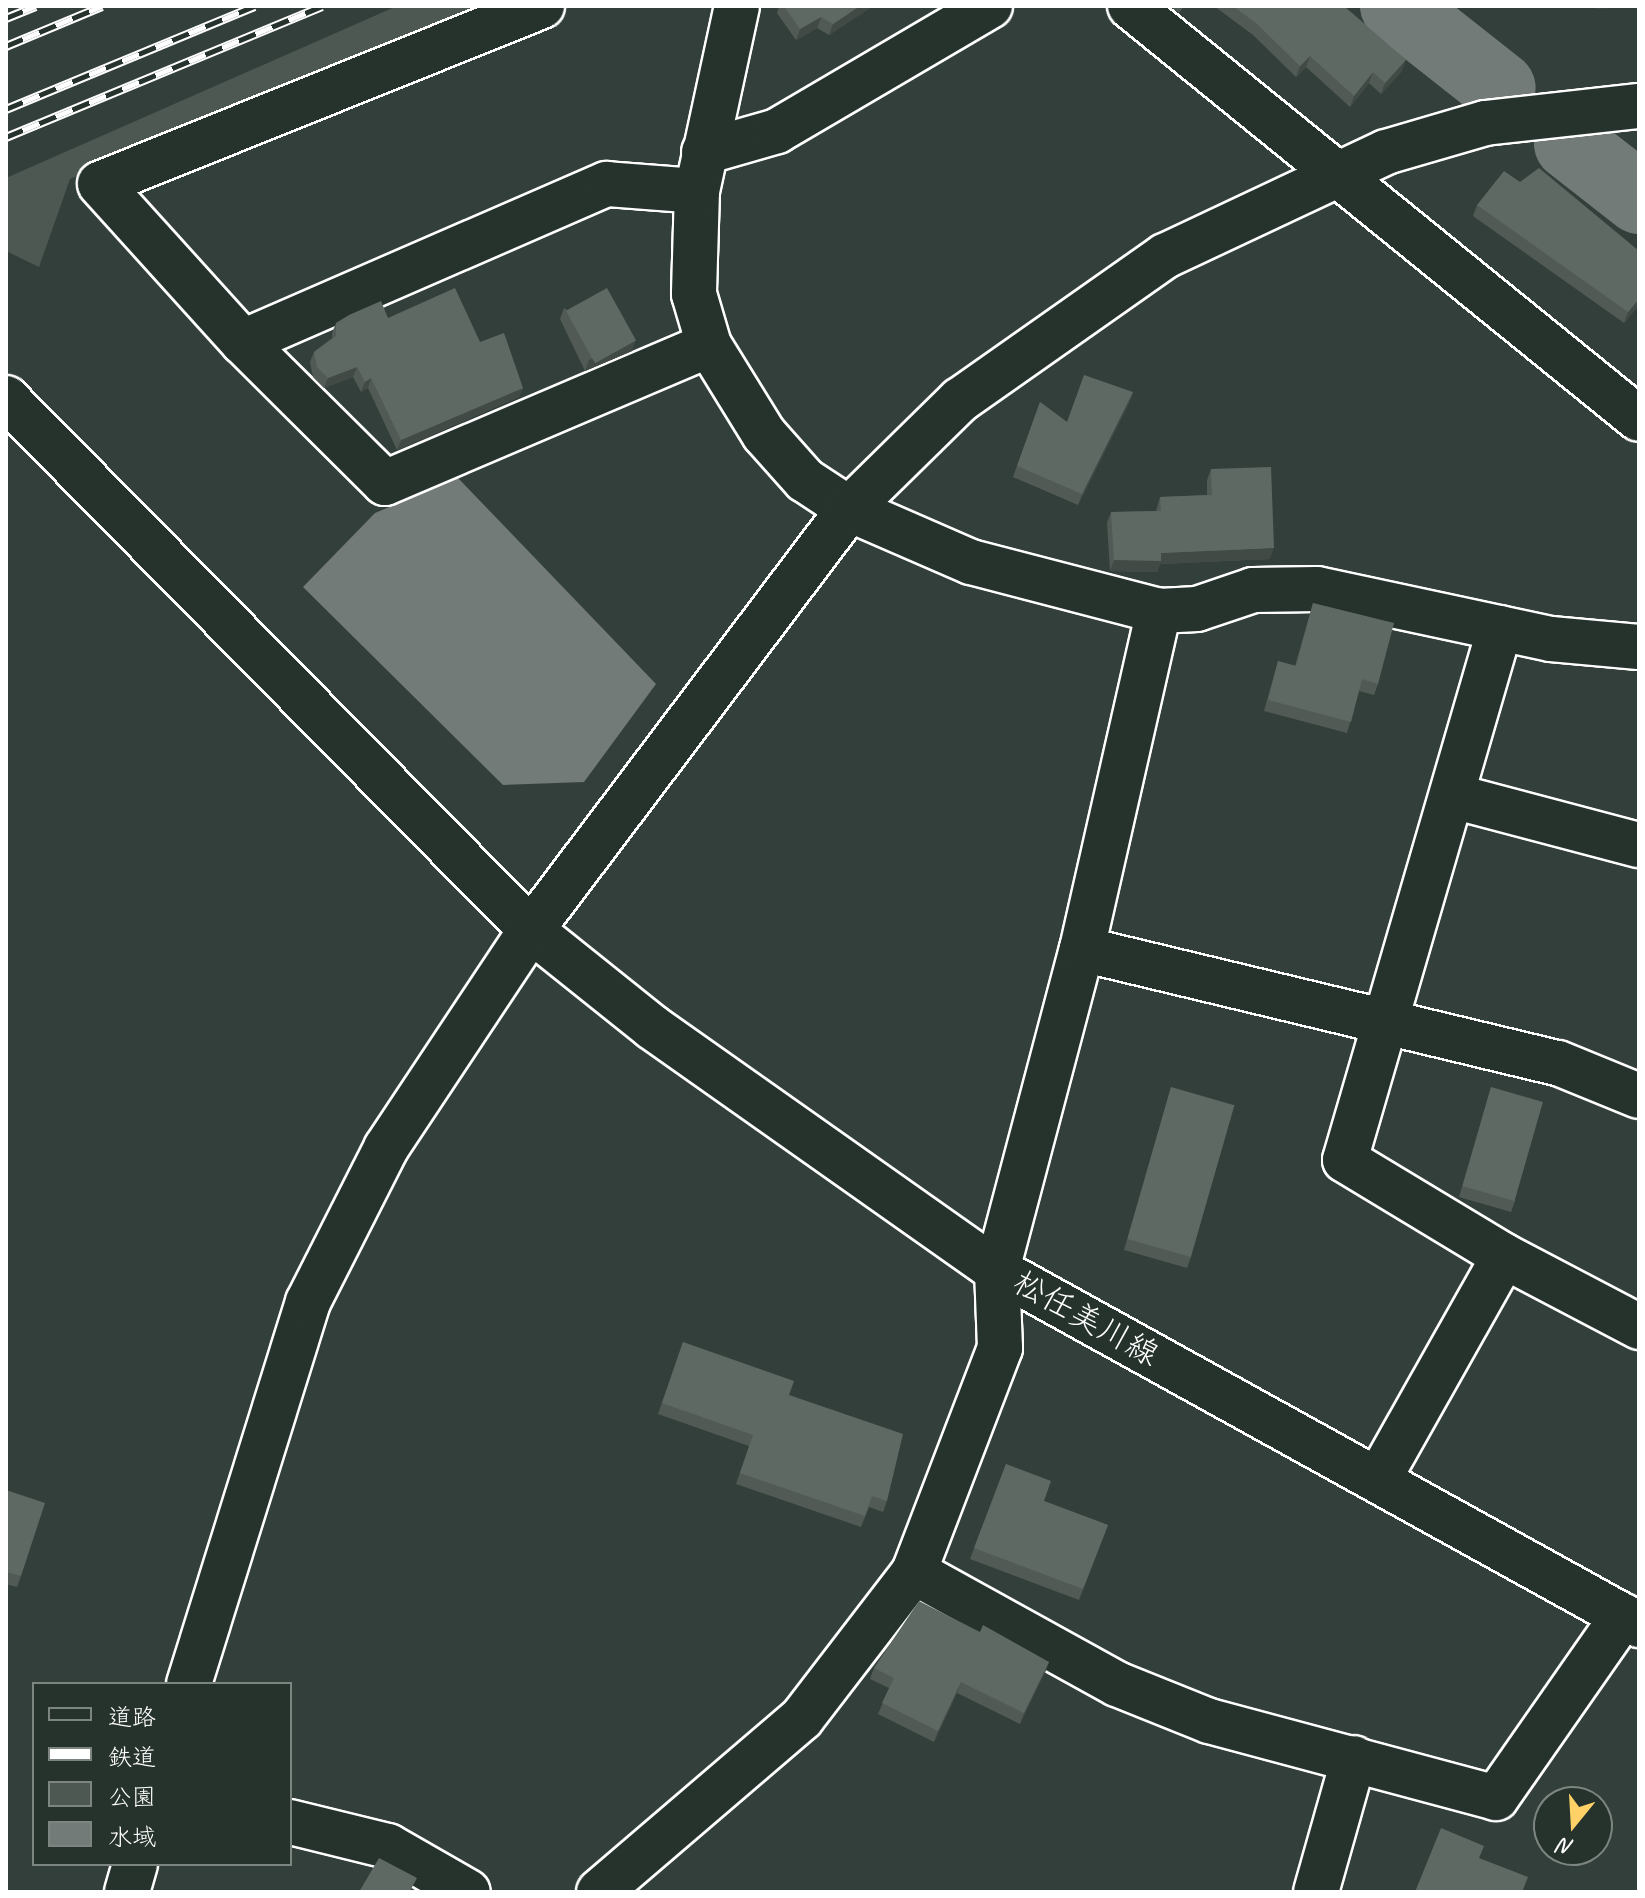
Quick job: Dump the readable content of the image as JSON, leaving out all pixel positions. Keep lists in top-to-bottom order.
{
  "streets": {
    "street": ["松任美川線"]
  },
  "legend": [
    "道路",
    "鉄道",
    "公園",
    "水域"
  ],
  "north": "bottom"
}
